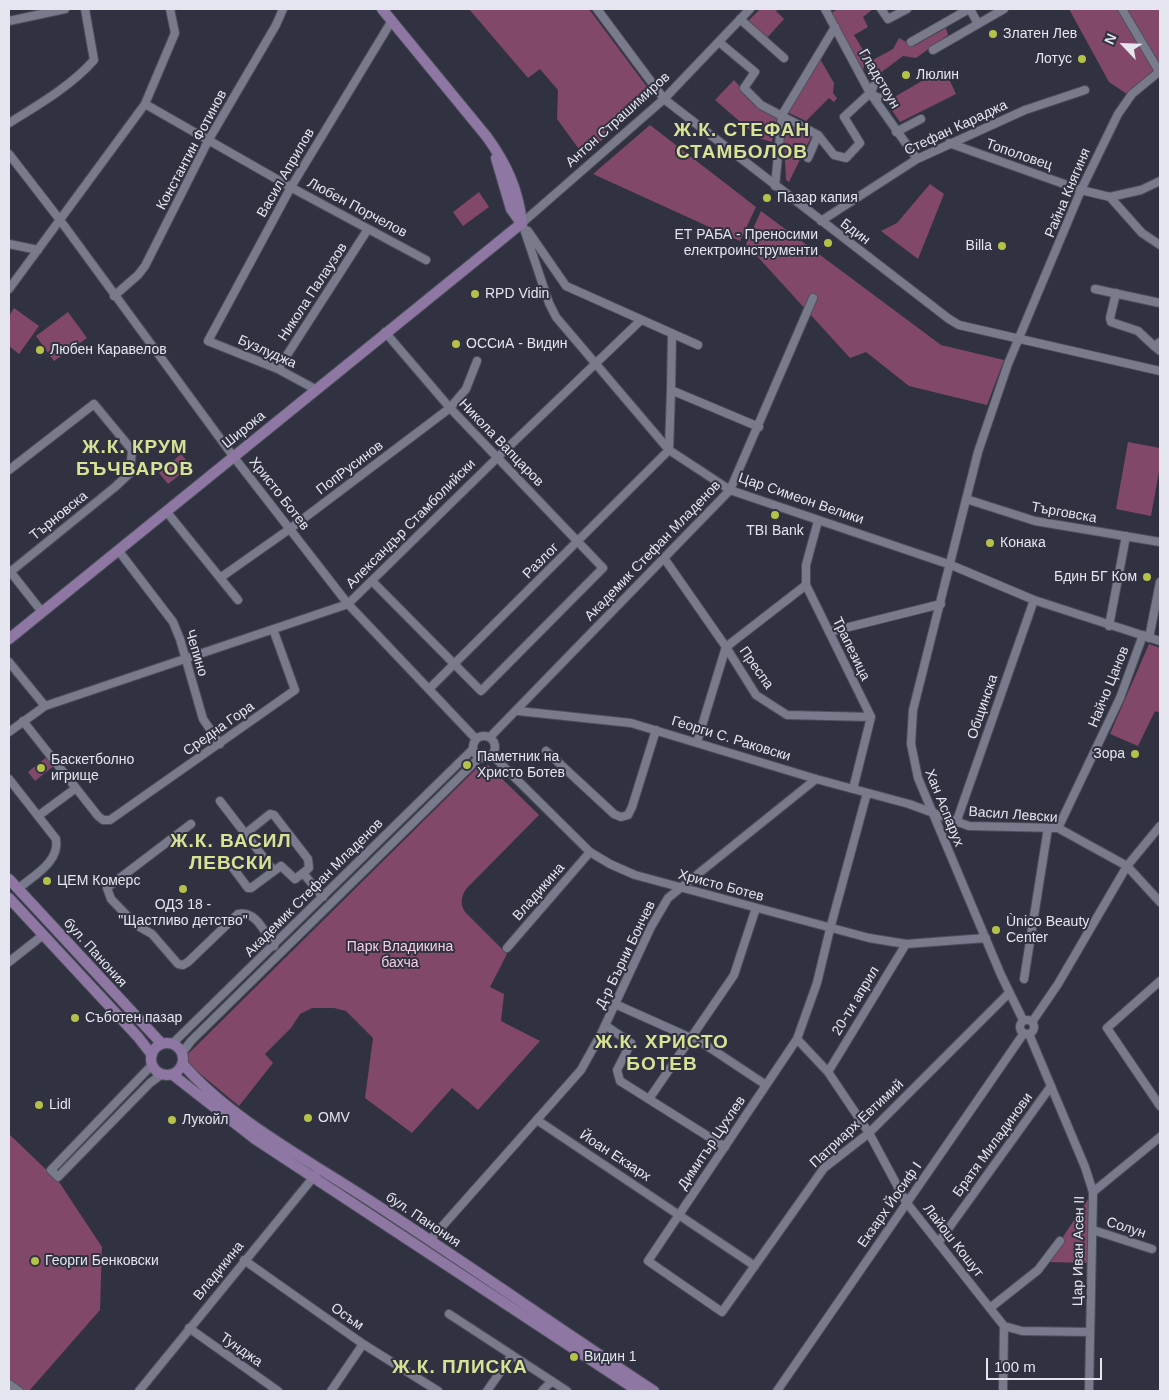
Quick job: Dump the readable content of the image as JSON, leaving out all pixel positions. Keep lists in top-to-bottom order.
{
  "streets": {
    "main road": [
      "Антон Страшимиров",
      "Широка",
      "Цар Симеон Велики",
      "бул. Панония"
    ],
    "street": [
      "Гладстоун",
      "Стефан Караджа",
      "Константин Фотинов",
      "Тополовец",
      "Васил Априлов",
      "Райна Княгиня",
      "Любен Порчелов",
      "Бдин",
      "Никола Палаузов",
      "Бузлуджа",
      "Никола Вапцаров",
      "ПопРусинов",
      "Христо Ботев",
      "Търговска",
      "Търновска",
      "Александър Стамболийски",
      "Академик Стефан Младенов",
      "Разлог",
      "Трапезица",
      "Чепино",
      "Преспа",
      "Найчо Цанов",
      "Общинска",
      "Средна Гора",
      "Георги С. Раковски",
      "Хан Аспарух",
      "Васил Левски",
      "Владикина",
      "Д-р Бърни Бончев",
      "20-ти април",
      "Патриарх Евтимий",
      "Димитър Цухлев",
      "Братя Миладинови",
      "Йоан Екзарх",
      "Екзарх Йосиф I",
      "Солун",
      "Лайош Кошут",
      "Цар Иван Асен II",
      "Осъм",
      "Тунджа"
    ]
  },
  "crossings": [
    ["Гладстоун", "Стефан Караджа"],
    ["Антон Страшимиров", "Бдин"],
    ["Антон Страшимиров", "Широка"],
    ["Антон Страшимиров", "Цар Симеон Велики"],
    ["Стефан Караджа", "Тополовец"],
    ["Стефан Караджа", "Бдин"],
    ["Константин Фотинов", "Любен Порчелов"],
    ["Константин Фотинов", "Христо Ботев"],
    ["Тополовец", "Райна Княгиня"],
    ["Васил Априлов", "Любен Порчелов"],
    ["Васил Априлов", "Бузлуджа"],
    ["Васил Априлов", "Цар Симеон Велики"],
    ["Райна Княгиня", "Бдин"],
    ["Райна Княгиня", "Търговска"],
    ["Райна Княгиня", "Хан Аспарух"],
    ["Любен Порчелов", "Никола Палаузов"],
    ["Никола Палаузов", "Бузлуджа"],
    ["Бузлуджа", "Широка"],
    ["Широка", "Никола Вапцаров"],
    ["Широка", "Христо Ботев"],
    ["Широка", "Чепино"],
    ["Никола Вапцаров", "ПопРусинов"],
    ["Никола Вапцаров", "Александър Стамболийски"],
    ["Никола Вапцаров", "Разлог"],
    ["ПопРусинов", "Христо Ботев"],
    ["Христо Ботев", "Александър Стамболийски"],
    ["Христо Ботев", "Академик Стефан Младенов"],
    ["Христо Ботев", "Разлог"],
    ["Христо Ботев", "Хан Аспарух"],
    ["Христо Ботев", "Владикина"],
    ["Христо Ботев", "Д-р Бърни Бончев"],
    ["Христо Ботев", "20-ти април"],
    ["Христо Ботев", "Димитър Цухлев"],
    ["Цар Симеон Велики", "Александър Стамболийски"],
    ["Цар Симеон Велики", "Академик Стефан Младенов"],
    ["Цар Симеон Велики", "Разлог"],
    ["Цар Симеон Велики", "Трапезица"],
    ["Цар Симеон Велики", "Найчо Цанов"],
    ["Цар Симеон Велики", "Общинска"],
    ["Цар Симеон Велики", "Хан Аспарух"],
    ["Търговска", "Хан Аспарух"],
    ["Александър Стамболийски", "Чепино"],
    ["Александър Стамболийски", "Средна Гора"],
    ["Академик Стефан Младенов", "Преспа"],
    ["Академик Стефан Младенов", "Георги С. Раковски"],
    ["Академик Стефан Младенов", "бул. Панония"],
    ["Трапезица", "Преспа"],
    ["Чепино", "Средна Гора"],
    ["Найчо Цанов", "Васил Левски"],
    ["Общинска", "Васил Левски"],
    ["Георги С. Раковски", "Хан Аспарух"],
    ["Георги С. Раковски", "Васил Левски"],
    ["Георги С. Раковски", "Д-р Бърни Бончев"],
    ["Хан Аспарух", "Васил Левски"],
    ["Хан Аспарух", "Патриарх Евтимий"],
    ["Хан Аспарух", "Екзарх Йосиф I"],
    ["Хан Аспарух", "Цар Иван Асен II"],
    ["Владикина", "бул. Панония"],
    ["Владикина", "Осъм"],
    ["Владикина", "Тунджа"],
    ["бул. Панония", "Д-р Бърни Бончев"],
    ["Д-р Бърни Бончев", "Йоан Екзарх"],
    ["20-ти април", "Лайош Кошут"],
    ["Патриарх Евтимий", "Димитър Цухлев"],
    ["Патриарх Евтимий", "Йоан Екзарх"],
    ["Патриарх Евтимий", "Лайош Кошут"],
    ["Димитър Цухлев", "Йоан Екзарх"],
    ["Димитър Цухлев", "Лайош Кошут"],
    ["Братя Миладинови", "Лайош Кошут"],
    ["Братя Миладинови", "Цар Иван Асен II"],
    ["Екзарх Йосиф I", "Лайош Кошут"],
    ["Екзарх Йосиф I", "Цар Иван Асен II"],
    ["Солун", "Цар Иван Асен II"]
  ],
  "districts": [
    "Ж.К. СТЕФАН СТАМБОЛОВ",
    "Ж.К. КРУМ БЪЧВАРОВ",
    "Ж.К. ВАСИЛ ЛЕВСКИ",
    "Ж.К. ХРИСТО БОТЕВ",
    "Ж.К. ПЛИСКА"
  ],
  "parks": ["Парк Владикина бахча"],
  "places": [
    "Златен Лев",
    "Лотус",
    "Люлин",
    "Пазар капия",
    "ЕТ РАБА - Преносими електроинструменти",
    "Billa",
    "RPD Vidin",
    "ОССиА - Видин",
    "Любен Каравелов",
    "TBI Bank",
    "Конака",
    "Бдин БГ Ком",
    "Зора",
    "Паметник на Христо Ботев",
    "Баскетболно игрище",
    "ЦЕМ Комерс",
    "ОДЗ 18 - \"Щастливо детство\"",
    "Ùnico Beauty Center",
    "Съботен пазар",
    "Lidl",
    "OMV",
    "Лукойл",
    "Георги Бенковски",
    "Видин 1"
  ],
  "scale_bar": "100 m",
  "north": "top left"
}
